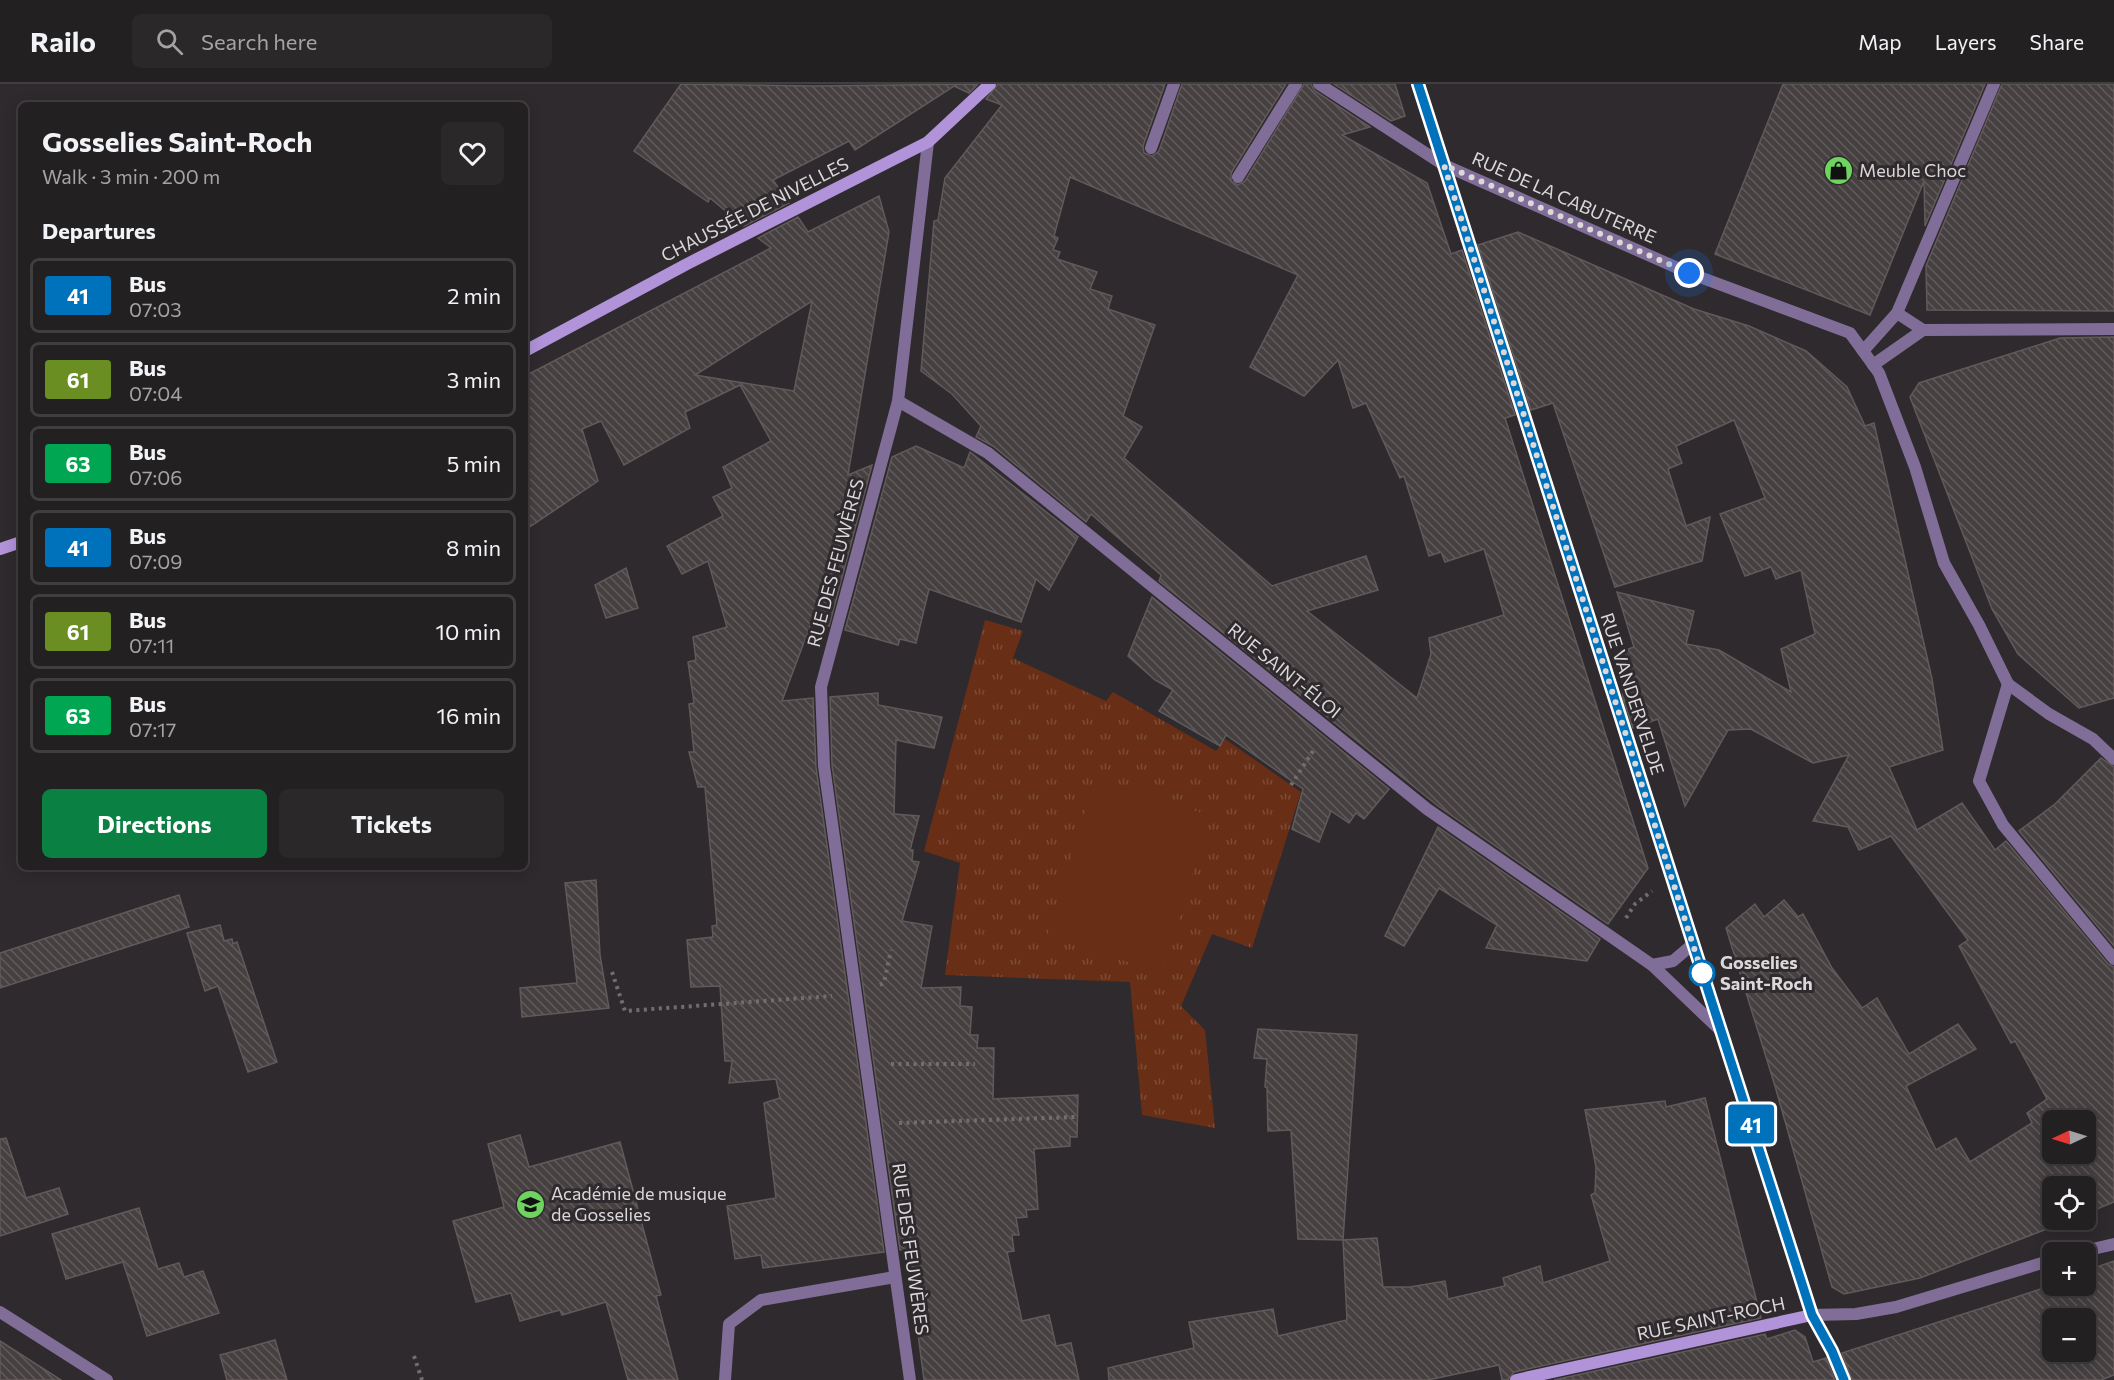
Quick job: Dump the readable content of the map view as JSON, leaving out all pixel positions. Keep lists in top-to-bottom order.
{
  "streets": {
    "main road": ["CHAUSSÉE DE NIVELLES", "RUE VANDERVELDE", "RUE SAINT-ROCH"],
    "street": ["RUE DE LA CABUTERRE", "RUE DES FEUWÈRES", "RUE SAINT-ÉLOI"]
  },
  "crossings": [
    ["RUE DE LA CABUTERRE", "RUE VANDERVELDE"],
    ["CHAUSSÉE DE NIVELLES", "RUE DES FEUWÈRES"],
    ["RUE DES FEUWÈRES", "RUE SAINT-ÉLOI"],
    ["RUE SAINT-ÉLOI", "RUE VANDERVELDE"],
    ["RUE VANDERVELDE", "RUE SAINT-ROCH"]
  ],
  "places": {
    "shop": ["Meuble Choc"],
    "other": ["Gosselies Saint-Roch"],
    "school or university": ["Académie de musique de Gosselies"]
  },
  "lines": ["bus line 41"],
  "north": "left",
  "page": {
    "header": "Railo",
    "search": "Search here",
    "nav": ["Map", "Layers", "Share"],
    "on_map": "41",
    "heading": [
      ["Gosselies Saint-Roch", "Walk · 3 min · 200 m"],
      "Departures"
    ],
    "list": [
      {
        "mark": "41",
        "name": "Bus",
        "note": "07:03",
        "value": "2 min"
      },
      {
        "mark": "61",
        "name": "Bus",
        "note": "07:04",
        "value": "3 min"
      },
      {
        "mark": "63",
        "name": "Bus",
        "note": "07:06",
        "value": "5 min"
      },
      {
        "mark": "41",
        "name": "Bus",
        "note": "07:09",
        "value": "8 min"
      },
      {
        "mark": "61",
        "name": "Bus",
        "note": "07:11",
        "value": "10 min"
      },
      {
        "mark": "63",
        "name": "Bus",
        "note": "07:17",
        "value": "16 min"
      }
    ],
    "buttons": ["Directions", "Tickets"],
    "map_buttons": ["+", "−"]
  }
}
